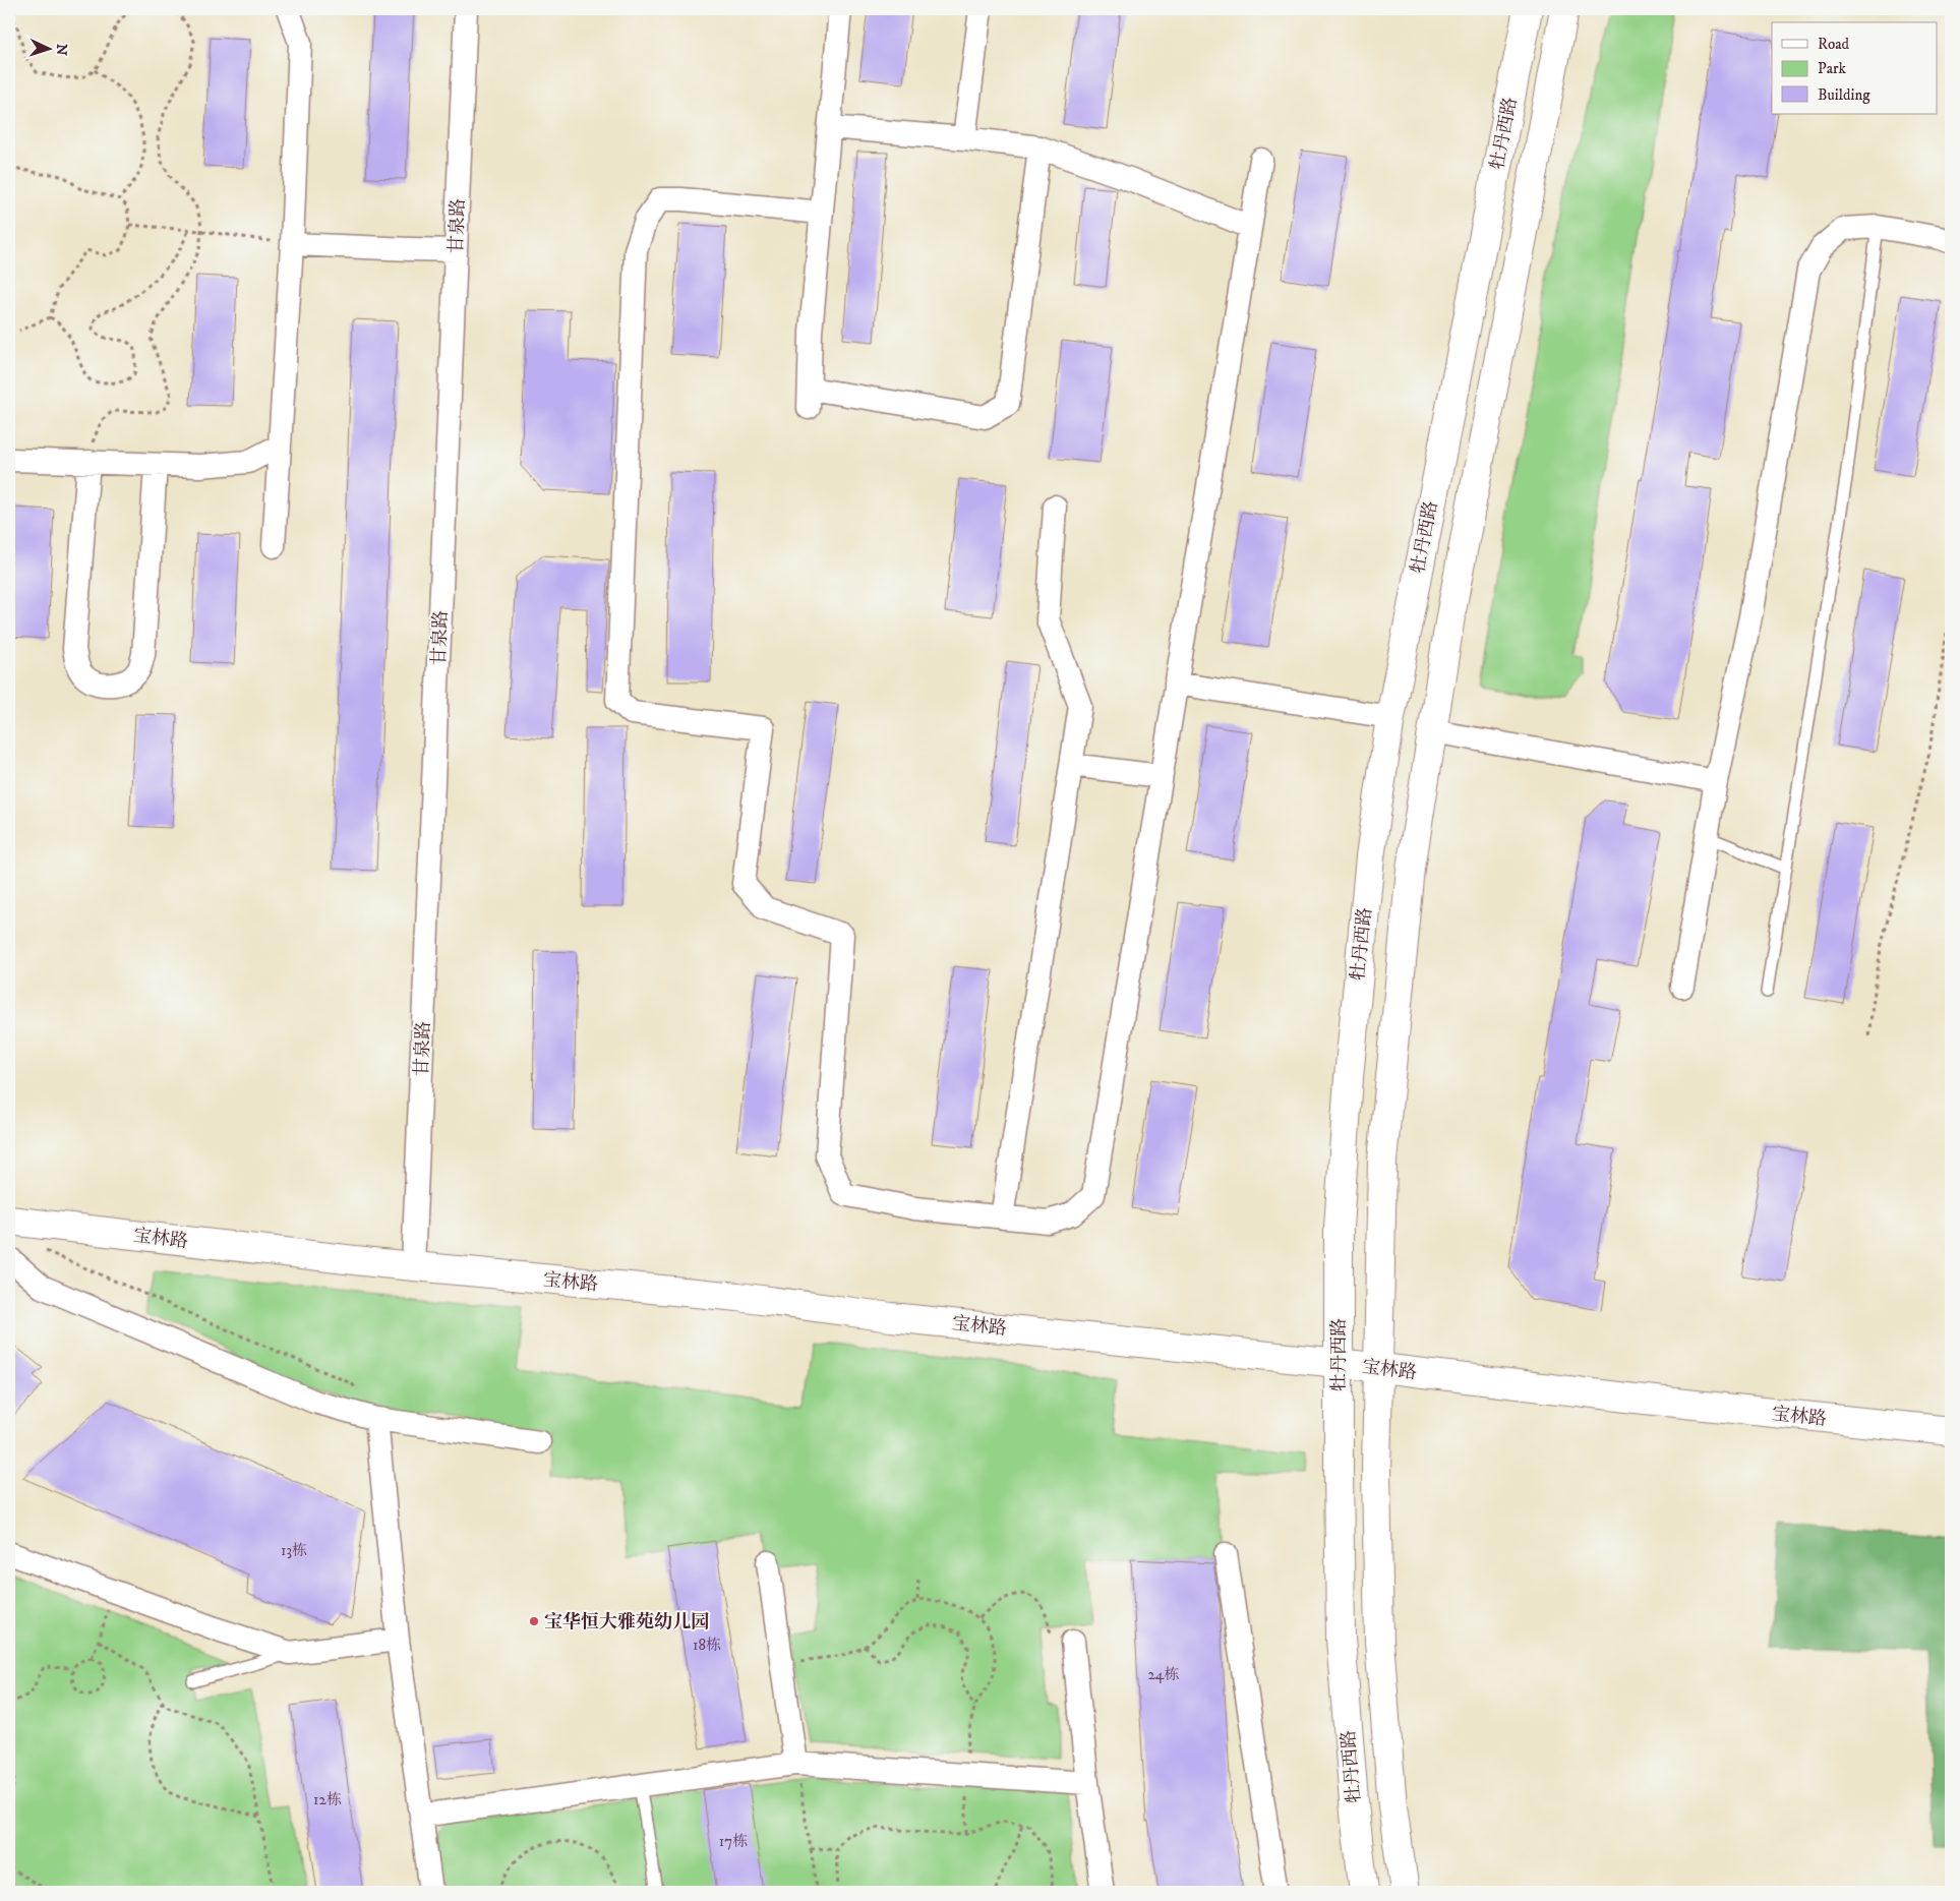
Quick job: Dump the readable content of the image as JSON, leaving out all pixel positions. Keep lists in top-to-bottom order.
{
  "streets": {
    "street": ["牡丹西路", "甘泉路", "宝林路"]
  },
  "crossings": [
    ["牡丹西路", "宝林路"],
    ["甘泉路", "宝林路"]
  ],
  "places": ["宝华恒大雅苑幼儿园"],
  "house_numbers": [
    "13栋",
    "18栋",
    "24栋",
    "12栋",
    "17栋"
  ],
  "legend": ["Road", "Park", "Building"],
  "north": "right"
}
